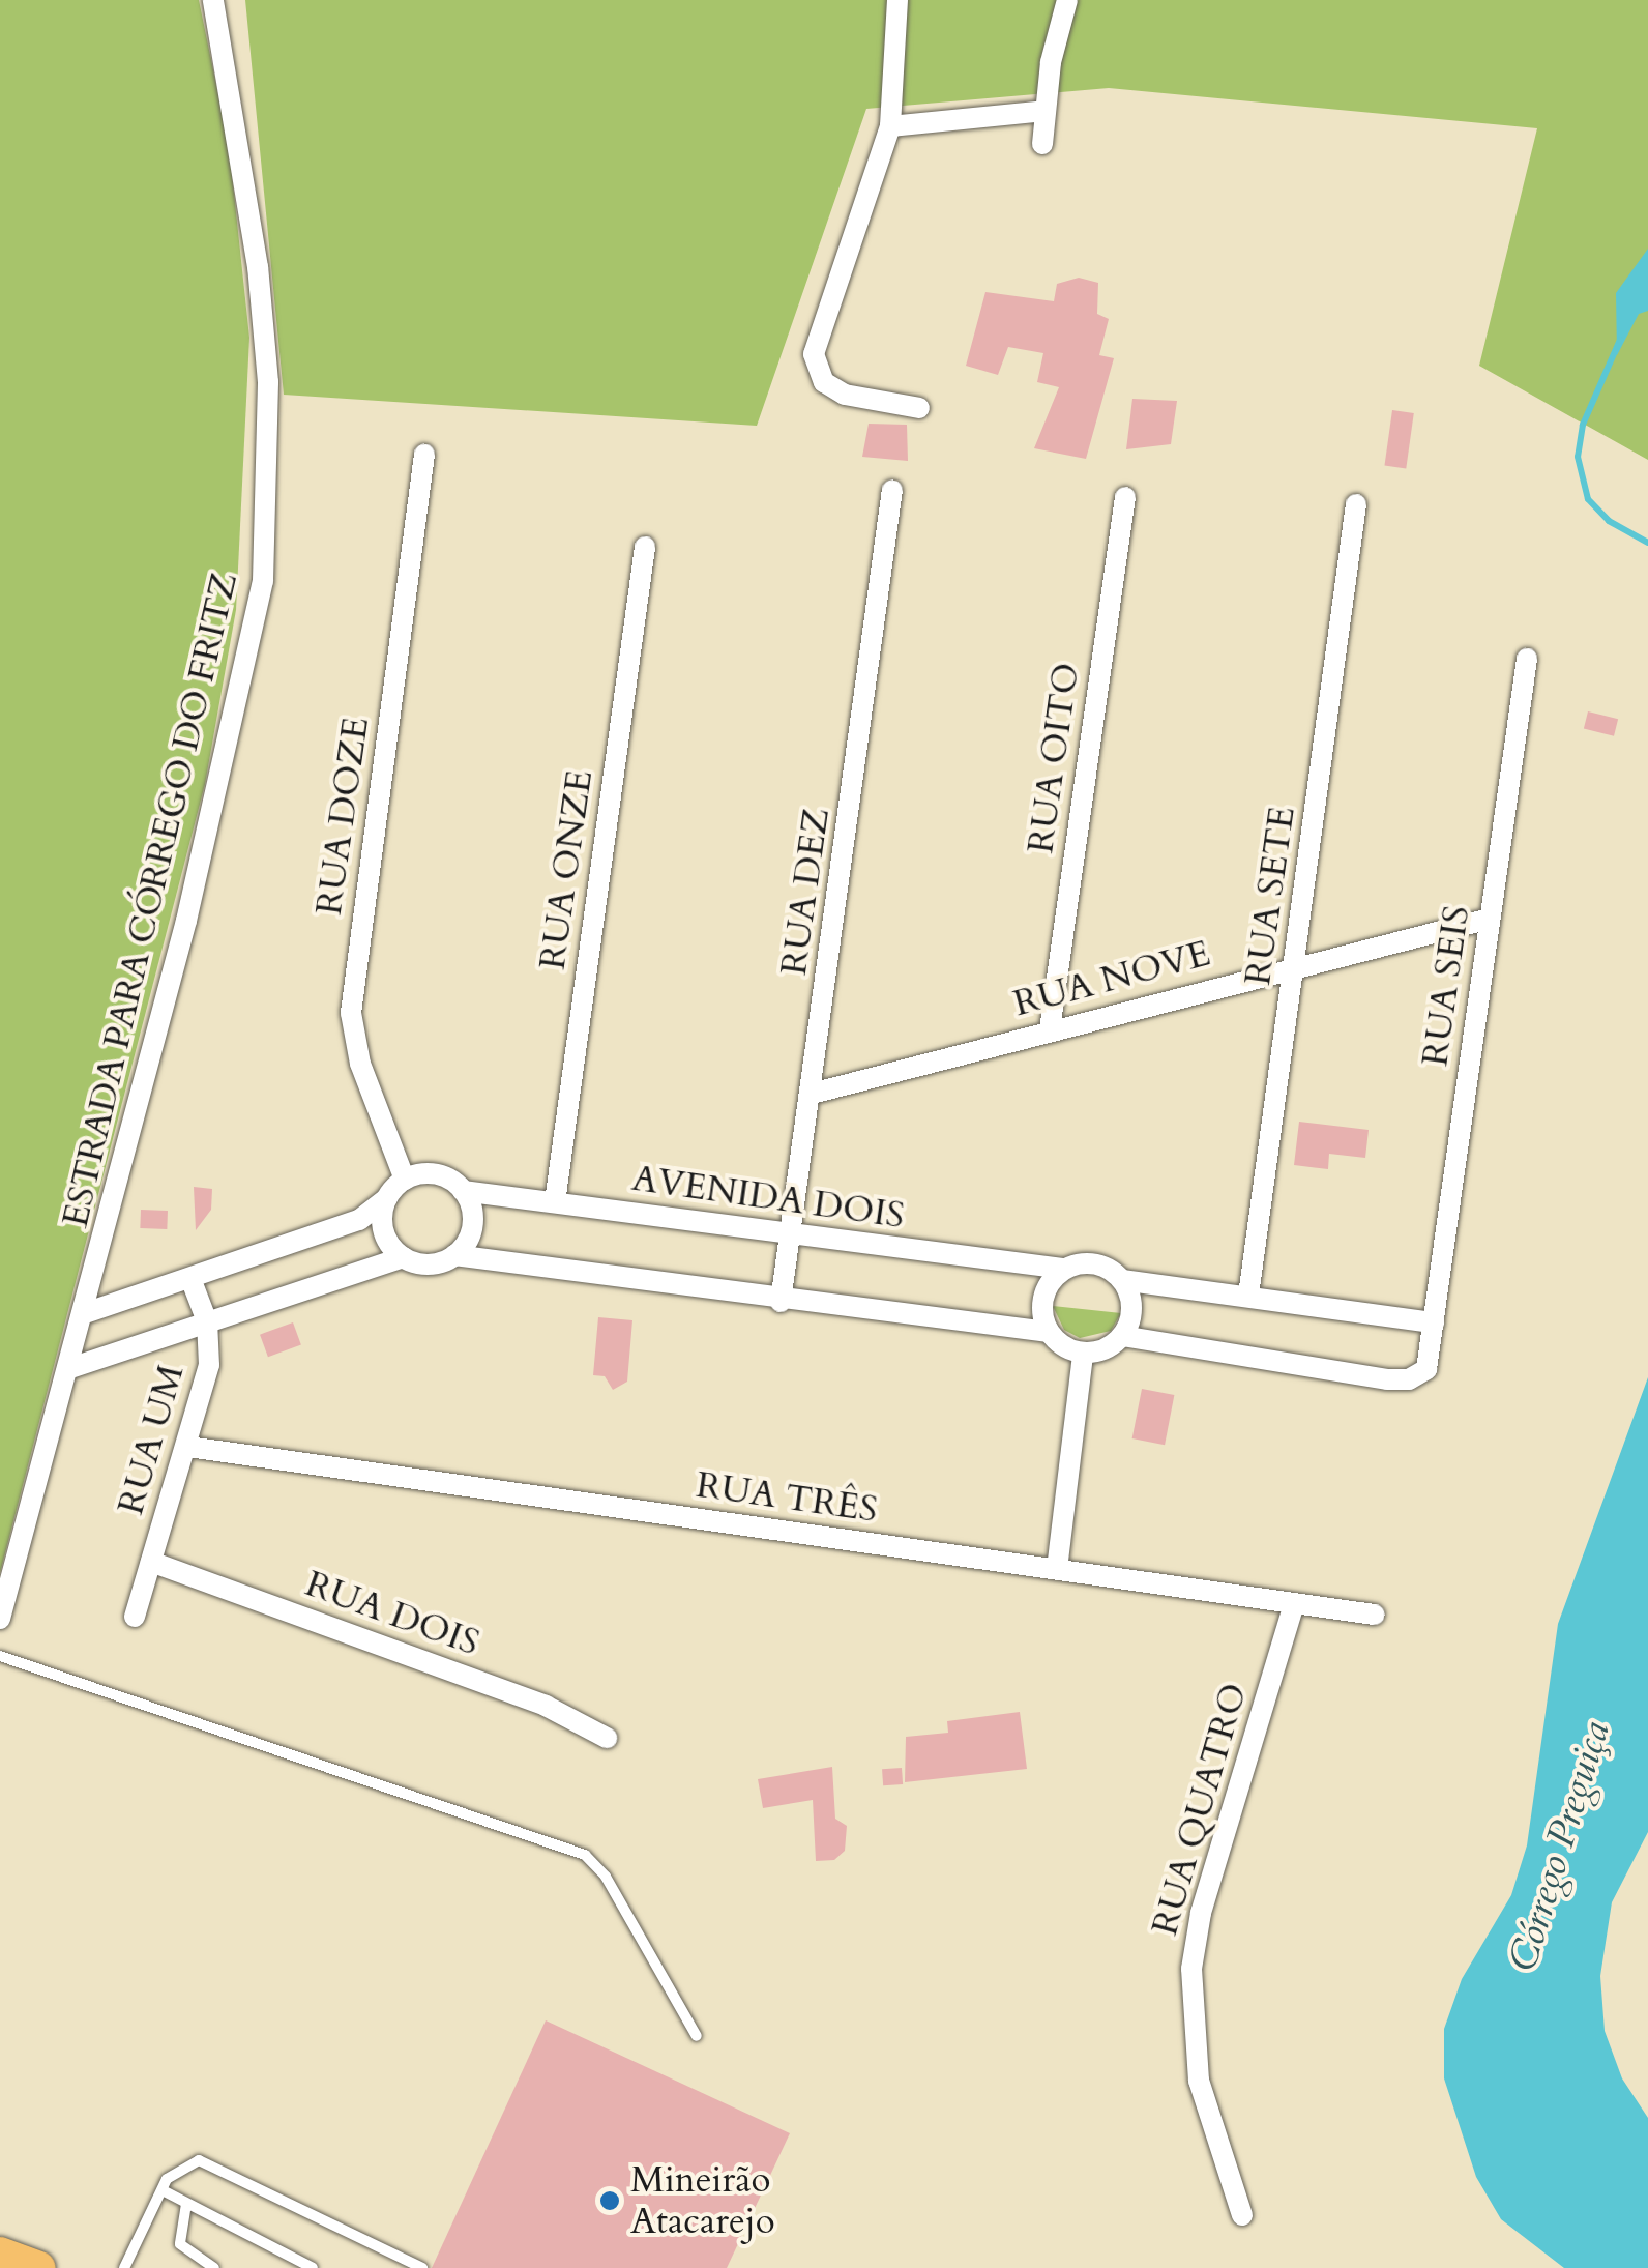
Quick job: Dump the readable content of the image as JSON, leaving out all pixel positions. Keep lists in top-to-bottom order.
{
  "streets": {
    "street": [
      "RUA OITO",
      "RUA DOZE",
      "RUA ONZE",
      "RUA DEZ",
      "RUA SETE",
      "ESTRADA PARA CÓRREGO DO FRITZ",
      "RUA NOVE",
      "RUA SEIS",
      "AVENIDA DOIS",
      "RUA UM",
      "RUA TRÊS",
      "RUA DOIS",
      "RUA QUATRO"
    ]
  },
  "crossings": [
    ["RUA OITO", "RUA NOVE"],
    ["RUA DOZE", "AVENIDA DOIS"],
    ["RUA ONZE", "AVENIDA DOIS"],
    ["RUA DEZ", "RUA NOVE"],
    ["RUA DEZ", "AVENIDA DOIS"],
    ["RUA SETE", "RUA NOVE"],
    ["RUA SETE", "AVENIDA DOIS"],
    ["RUA NOVE", "RUA SEIS"],
    ["RUA SEIS", "AVENIDA DOIS"],
    ["RUA UM", "RUA TRÊS"],
    ["RUA UM", "RUA DOIS"],
    ["RUA TRÊS", "RUA QUATRO"]
  ],
  "water": ["Córrego Preguiça"],
  "places": ["Mineirão Atacarejo"]
}
